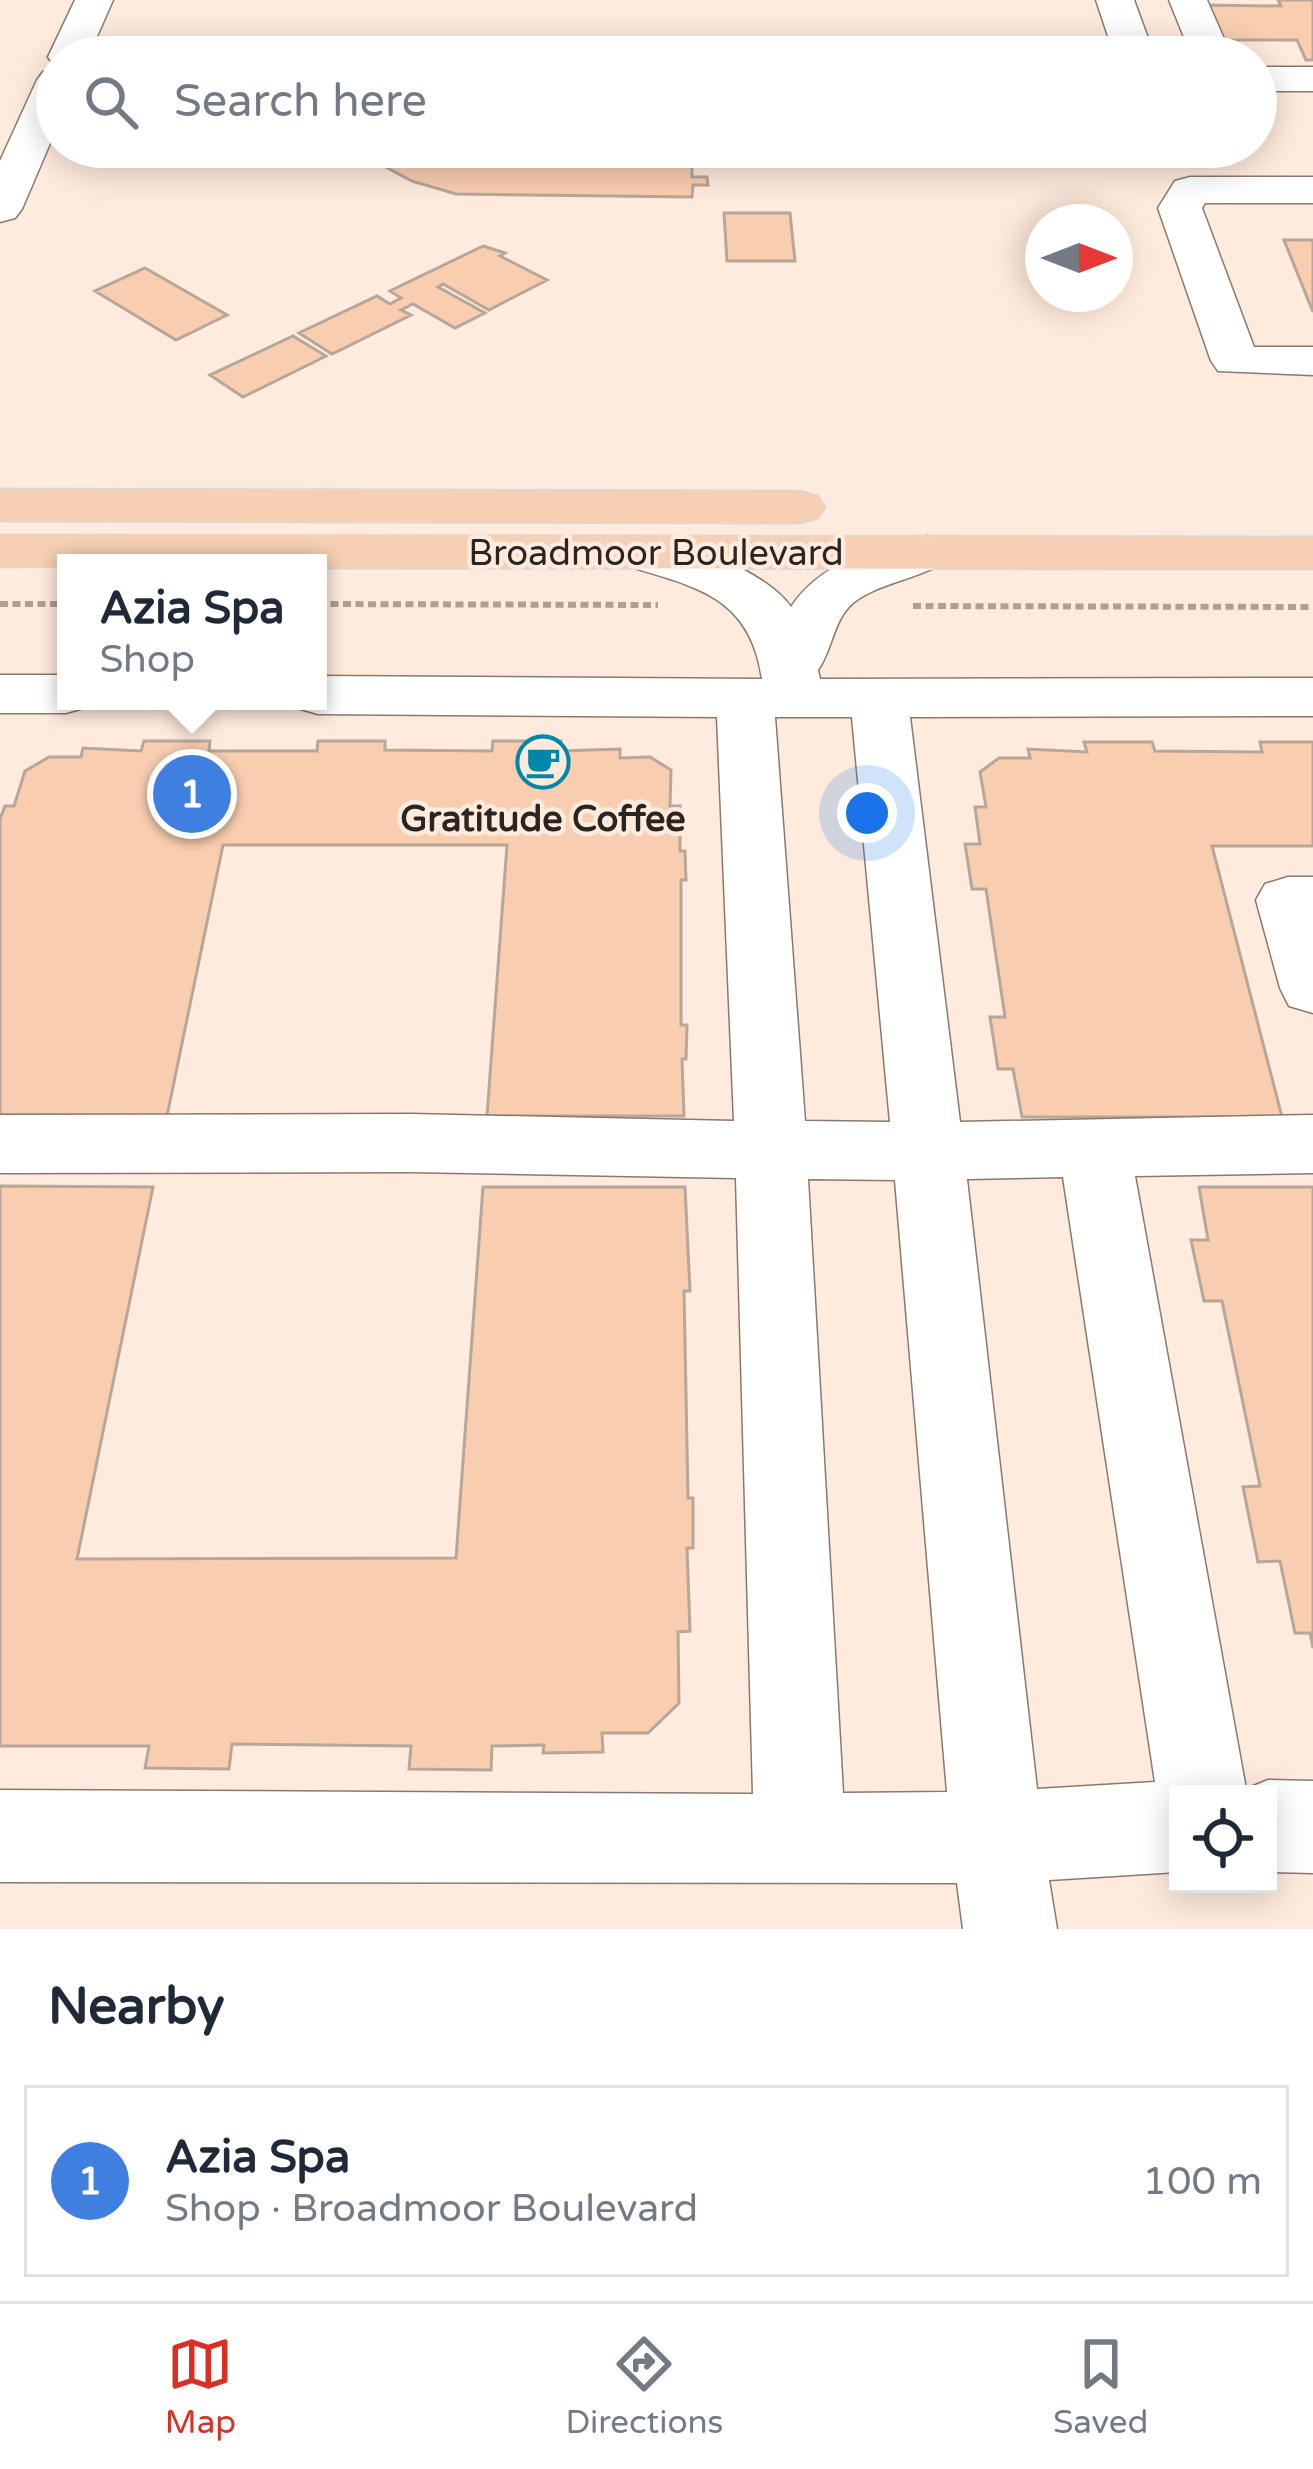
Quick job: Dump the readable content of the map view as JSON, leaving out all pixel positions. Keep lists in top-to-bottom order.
{
  "streets": {
    "main road": ["Broadmoor Boulevard"]
  },
  "places": {
    "cafe": ["Gratitude Coffee"]
  },
  "north": "right",
  "page": {
    "search": "Search here",
    "popup": ["Azia Spa", "Shop"],
    "pins": "1",
    "heading": "Nearby",
    "list": [
      {
        "mark": "1",
        "name": "Azia Spa",
        "note": "Shop · Broadmoor Boulevard",
        "value": "100 m"
      }
    ],
    "nav": ["Map", "Directions", "Saved"]
  }
}
